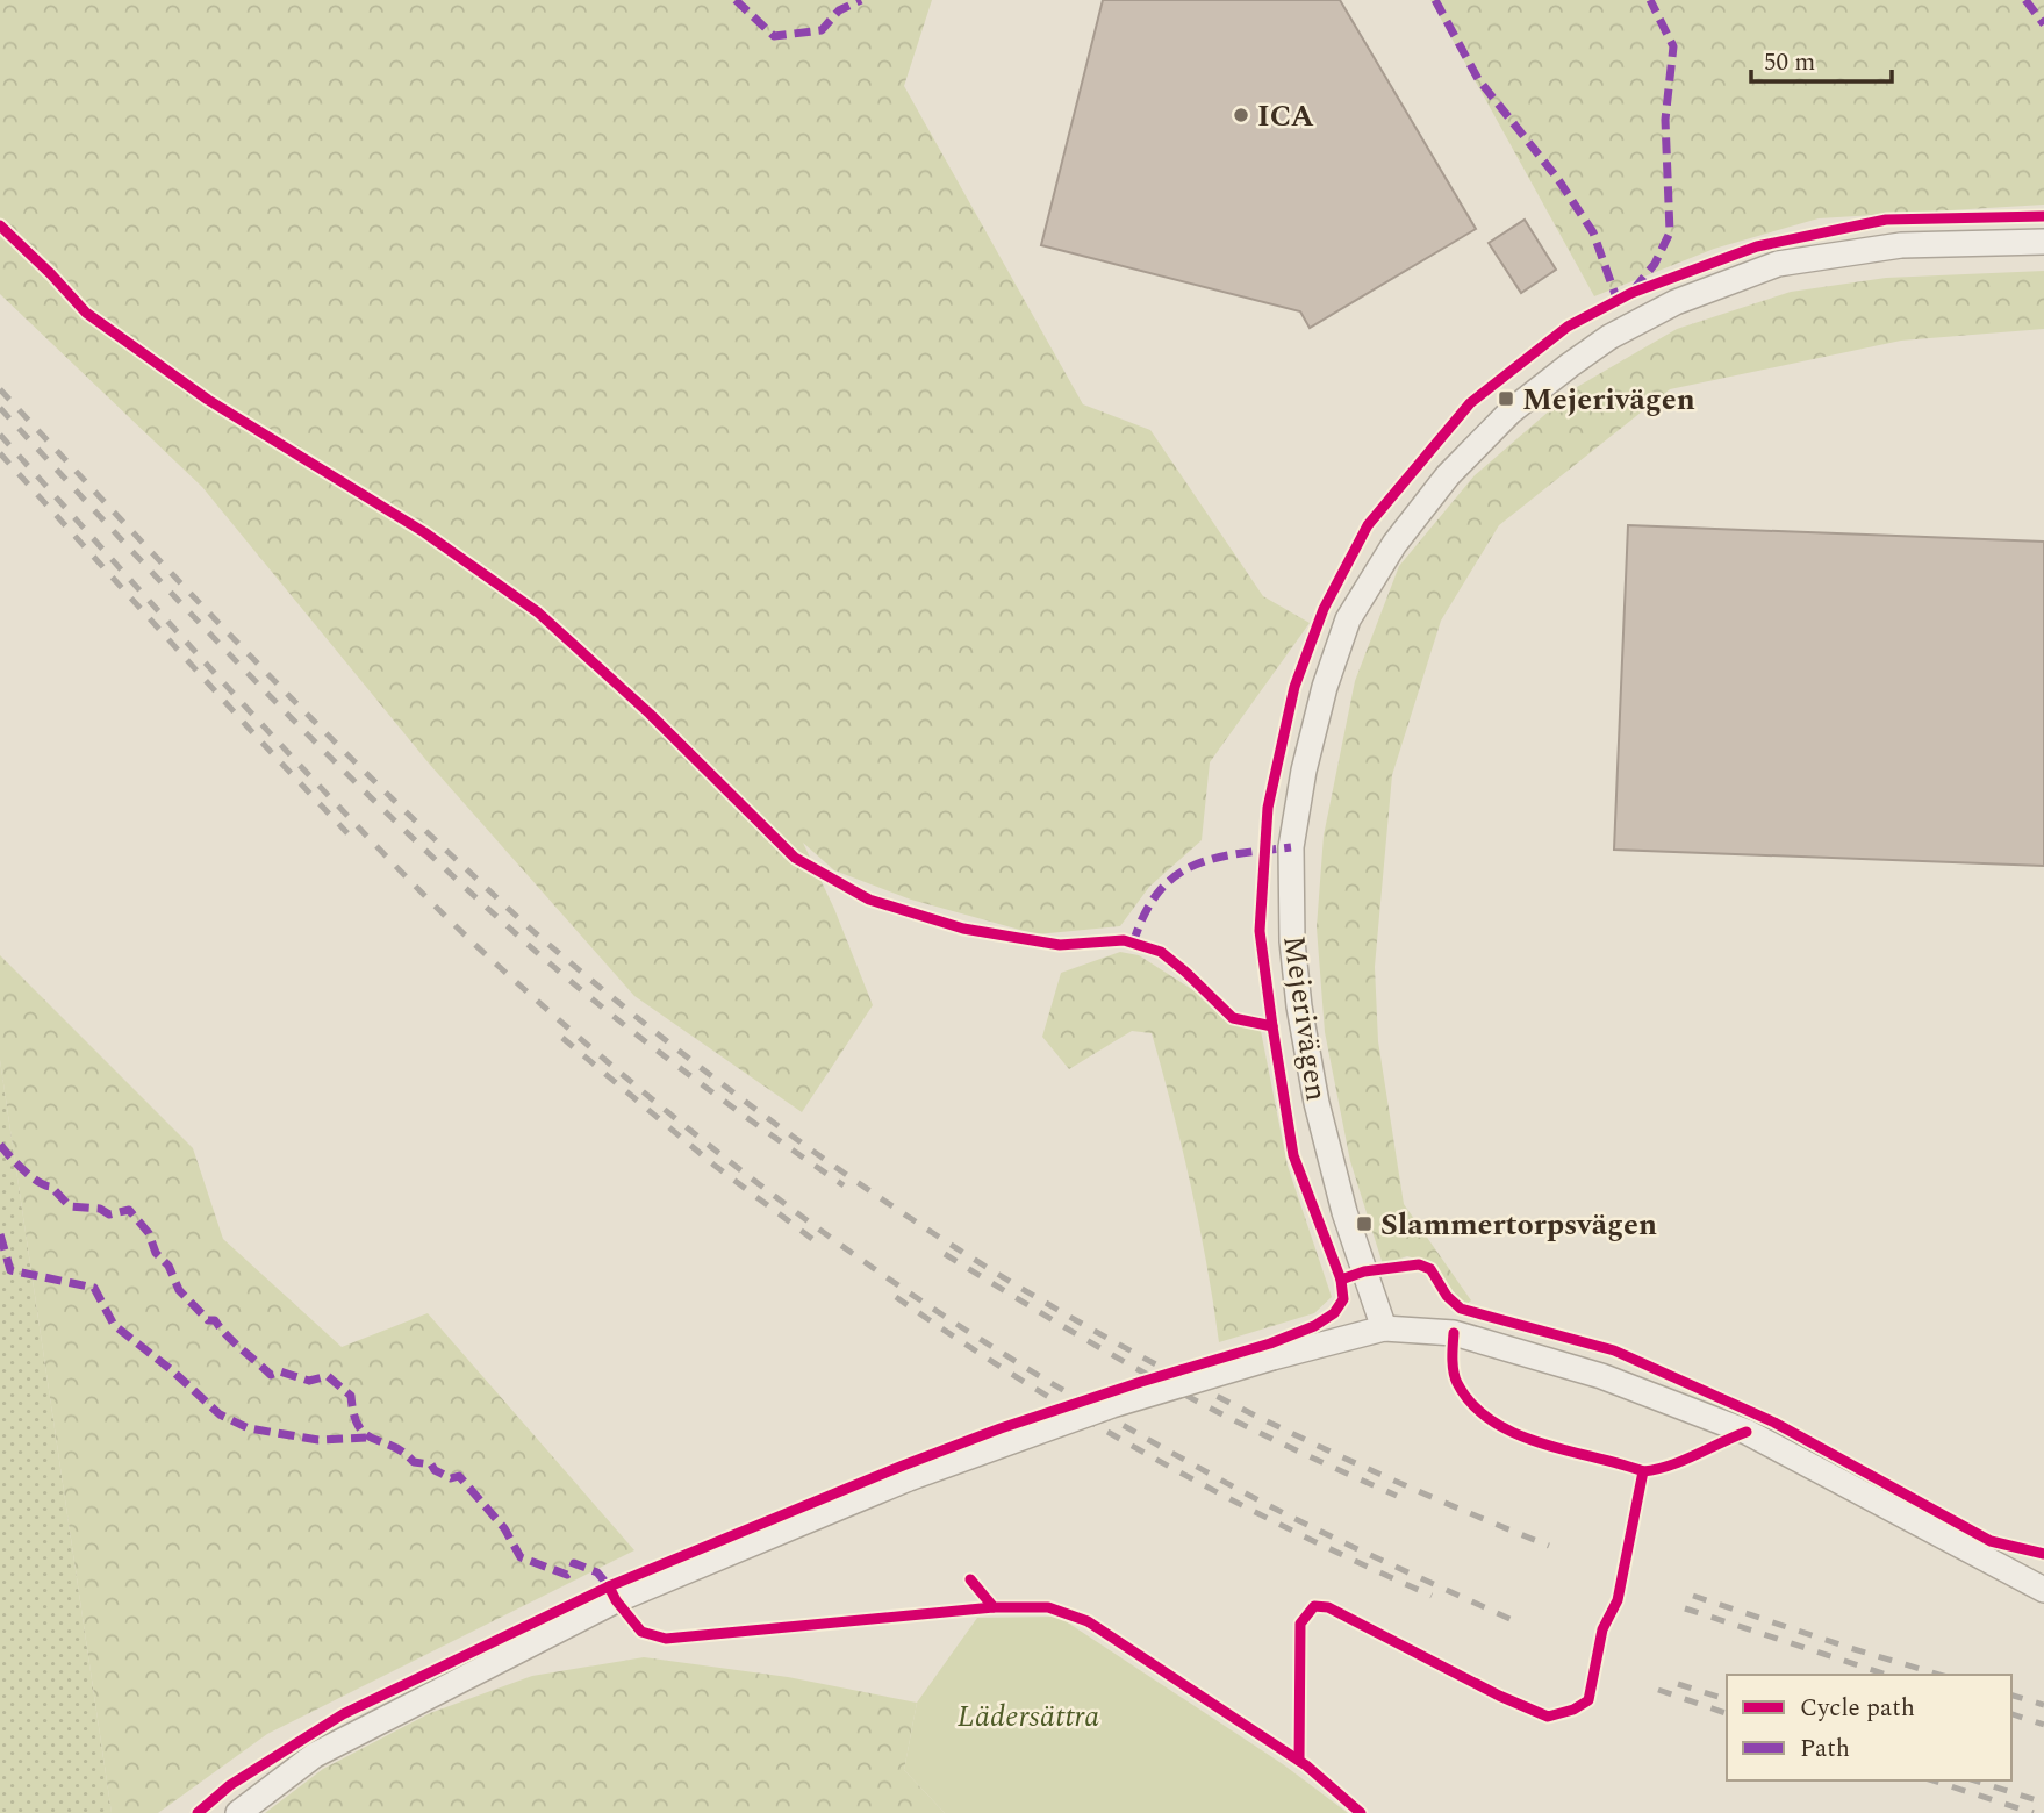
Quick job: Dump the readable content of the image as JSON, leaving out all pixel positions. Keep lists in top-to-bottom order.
{
  "streets": {
    "street": ["Mejerivägen"]
  },
  "parks": ["Lädersättra"],
  "places": {
    "other": ["ICA"],
    "transit": ["Mejerivägen", "Slammertorpsvägen"]
  },
  "legend": ["Cycle path", "Path"],
  "scale_bar": "50 m"
}
